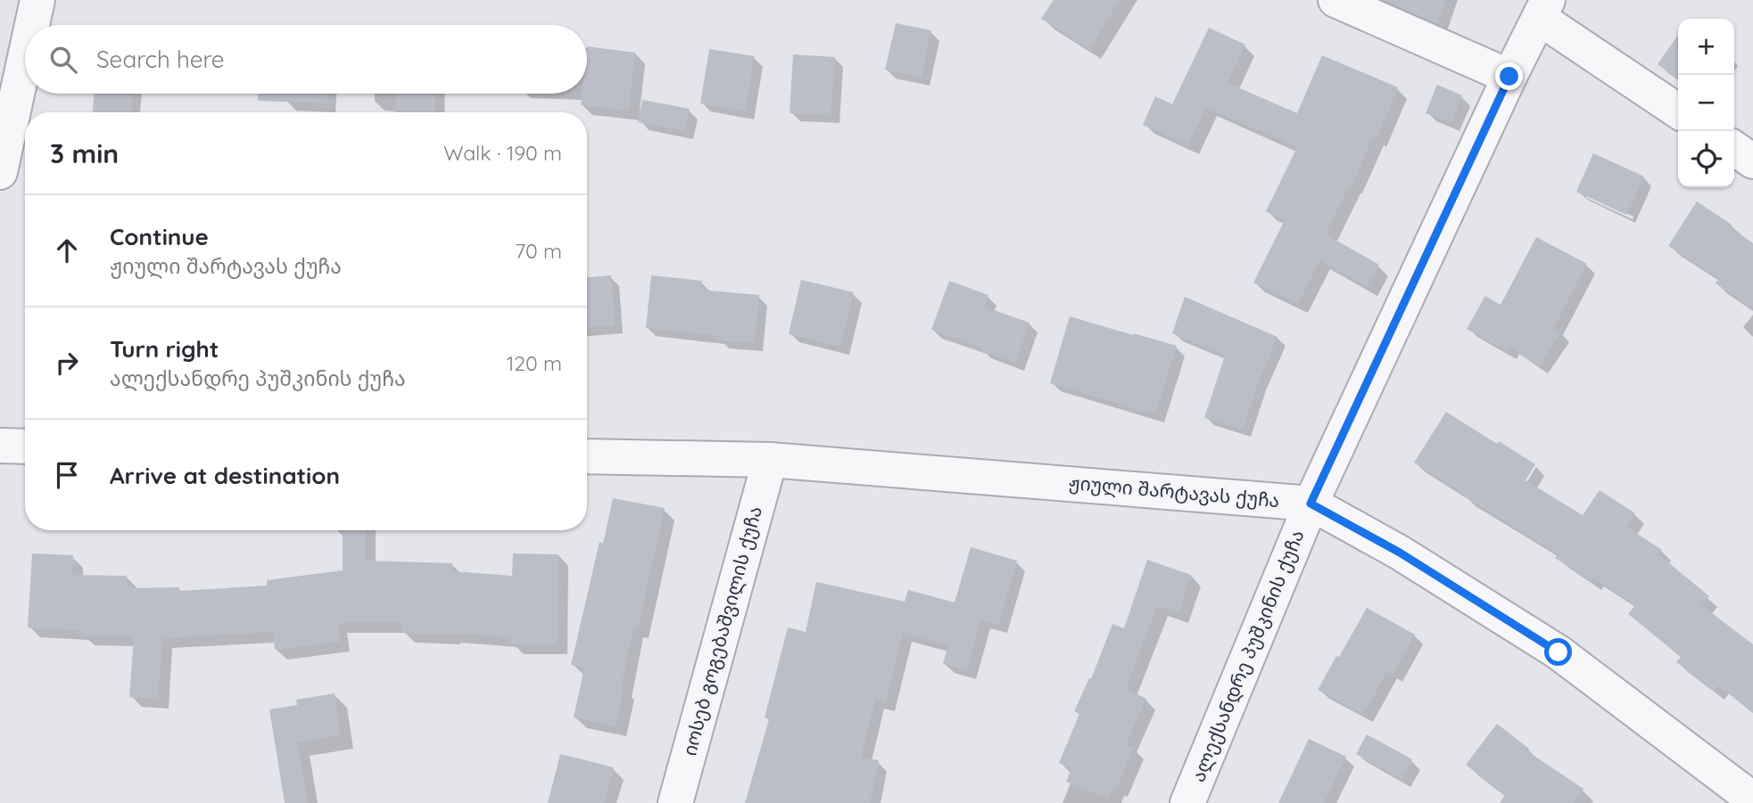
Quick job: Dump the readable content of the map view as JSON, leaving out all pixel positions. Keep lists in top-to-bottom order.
{
  "streets": {
    "street": ["ჟიული შარტავას ქუჩა", "იოსებ გოგებაშვილის ქუჩა", "ალექსანდრე პუშკინის ქუჩა"]
  },
  "crossings": [
    ["ჟიული შარტავას ქუჩა", "იოსებ გოგებაშვილის ქუჩა"],
    ["ჟიული შარტავას ქუჩა", "ალექსანდრე პუშკინის ქუჩა"]
  ],
  "page": {
    "map_buttons": ["+", "−"],
    "search": "Search here",
    "heading": ["3 min", "Walk · 190 m"],
    "list": [
      ["Continue", "ჟიული შარტავას ქუჩა", "70 m"],
      ["Turn right", "ალექსანდრე პუშკინის ქუჩა", "120 m"],
      "Arrive at destination"
    ]
  }
}
